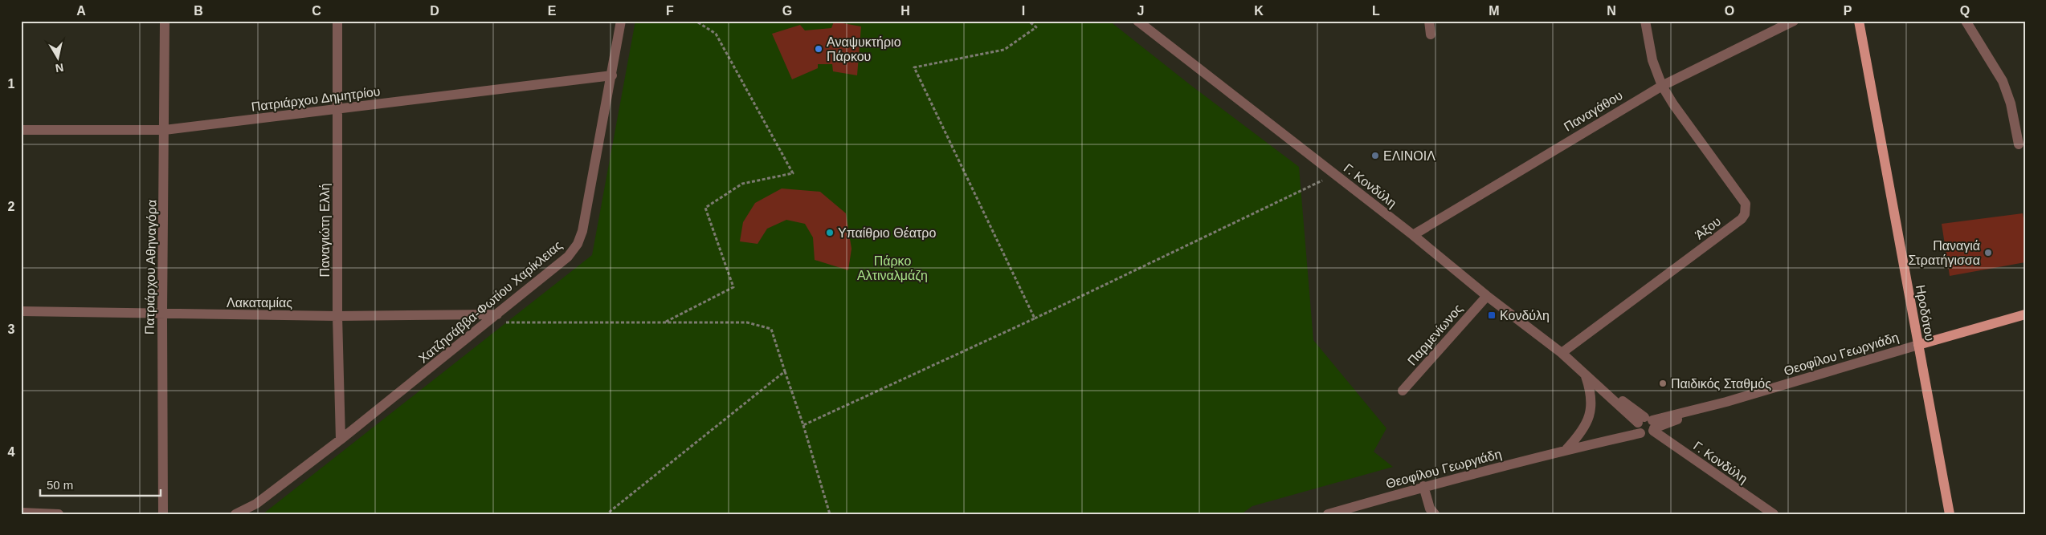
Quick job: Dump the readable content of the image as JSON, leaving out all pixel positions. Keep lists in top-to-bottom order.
{
  "streets": {
    "main road": ["Ηροδότου"],
    "street": [
      "Πατριάρχου Δημητρίου",
      "Παναγάθου",
      "Γ. Κονδύλη",
      "Άξου",
      "Παναγιώτη Ελλή",
      "Πατριάρχου Αθηναγόρα",
      "Χατζησάββα-Φωτίου Χαρίκλειας",
      "Λακαταμίας",
      "Παρμενίωνος",
      "Θεοφίλου Γεωργιάδη"
    ]
  },
  "crossings": [
    ["Πατριάρχου Δημητρίου", "Παναγιώτη Ελλή"],
    ["Πατριάρχου Δημητρίου", "Πατριάρχου Αθηναγόρα"],
    ["Πατριάρχου Δημητρίου", "Χατζησάββα-Φωτίου Χαρίκλειας"],
    ["Παναγάθου", "Γ. Κονδύλη"],
    ["Παναγάθου", "Άξου"],
    ["Γ. Κονδύλη", "Άξου"],
    ["Γ. Κονδύλη", "Παρμενίωνος"],
    ["Γ. Κονδύλη", "Θεοφίλου Γεωργιάδη"],
    ["Παναγιώτη Ελλή", "Χατζησάββα-Φωτίου Χαρίκλειας"],
    ["Παναγιώτη Ελλή", "Λακαταμίας"],
    ["Πατριάρχου Αθηναγόρα", "Λακαταμίας"],
    ["Χατζησάββα-Φωτίου Χαρίκλειας", "Λακαταμίας"],
    ["Ηροδότου", "Θεοφίλου Γεωργιάδη"]
  ],
  "parks": ["Πάρκο Αλτιναλμάζη"],
  "places": {
    "other": [
      "Αναψυκτήριο Πάρκου",
      "ΕΛΙΝΟΙΛ",
      "Υπαίθριο Θέατρο",
      "Παναγιά Στρατήγισσα",
      "Παιδικός Σταθμός"
    ],
    "transit": ["Κονδύλη"]
  },
  "scale_bar": "50 m",
  "north": "bottom",
  "grid": {
    "columns": [
      "A",
      "B",
      "C",
      "D",
      "E",
      "F",
      "G",
      "H",
      "I",
      "J",
      "K",
      "L",
      "M",
      "N",
      "O",
      "P",
      "Q"
    ],
    "rows": [
      "1",
      "2",
      "3",
      "4"
    ]
  }
}
